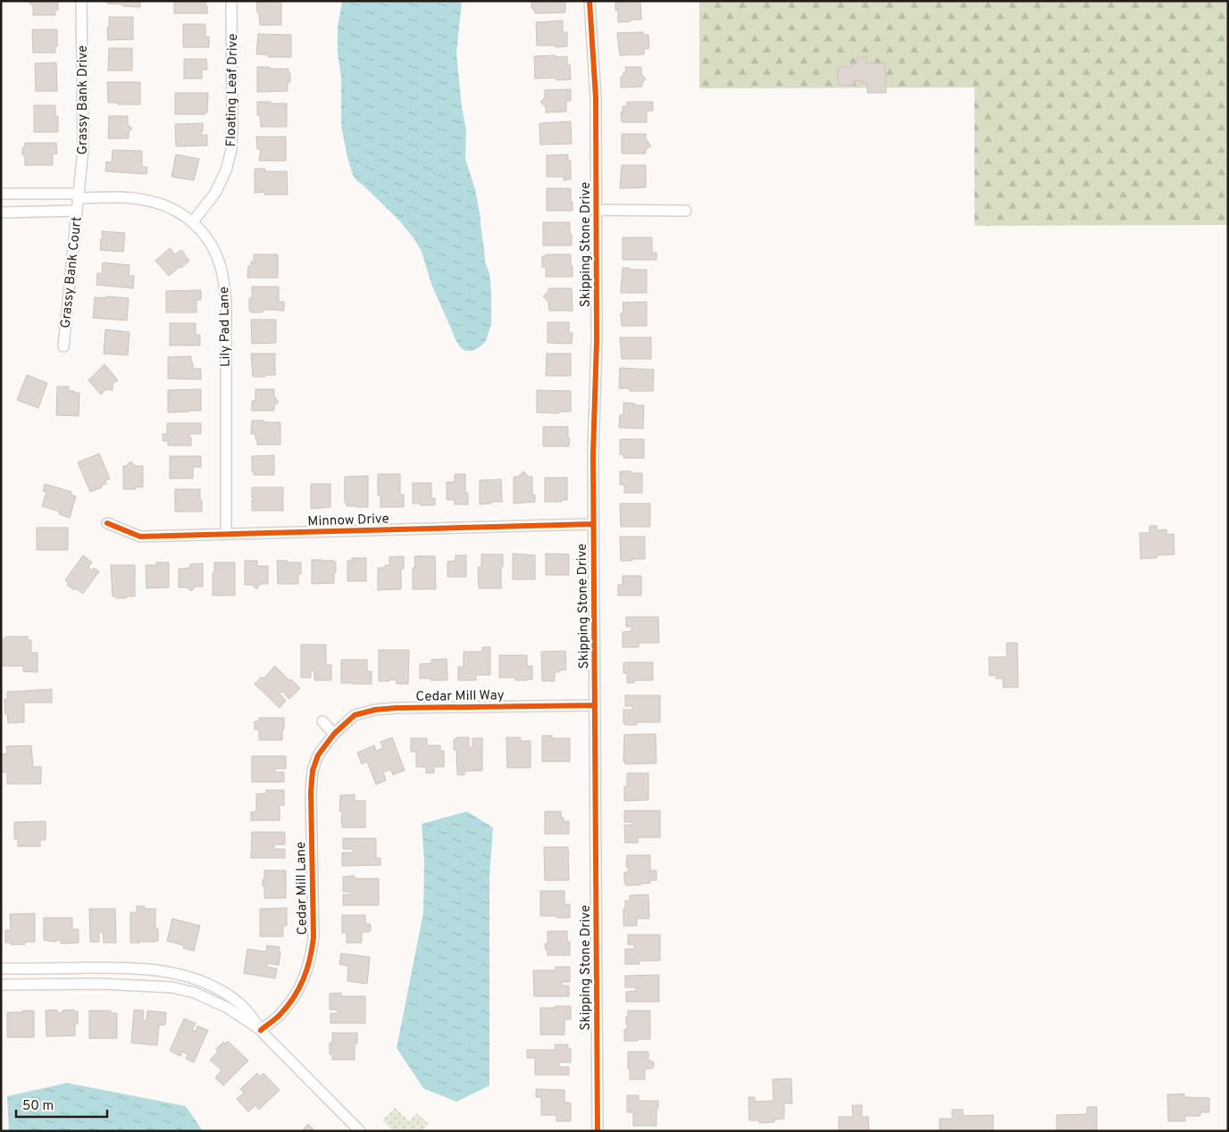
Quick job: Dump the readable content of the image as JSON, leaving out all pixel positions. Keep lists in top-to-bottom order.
{
  "streets": {
    "street": [
      "Floating Leaf Drive",
      "Grassy Bank Drive",
      "Skipping Stone Drive",
      "Grassy Bank Court",
      "Lily Pad Lane",
      "Minnow Drive",
      "Cedar Mill Way",
      "Cedar Mill Lane"
    ]
  },
  "crossings": [
    ["Floating Leaf Drive", "Lily Pad Lane"],
    ["Grassy Bank Drive", "Grassy Bank Court"],
    ["Grassy Bank Drive", "Lily Pad Lane"],
    ["Skipping Stone Drive", "Minnow Drive"],
    ["Skipping Stone Drive", "Cedar Mill Way"],
    ["Grassy Bank Court", "Lily Pad Lane"],
    ["Lily Pad Lane", "Minnow Drive"],
    ["Cedar Mill Way", "Cedar Mill Lane"]
  ],
  "scale_bar": "50 m"
}
